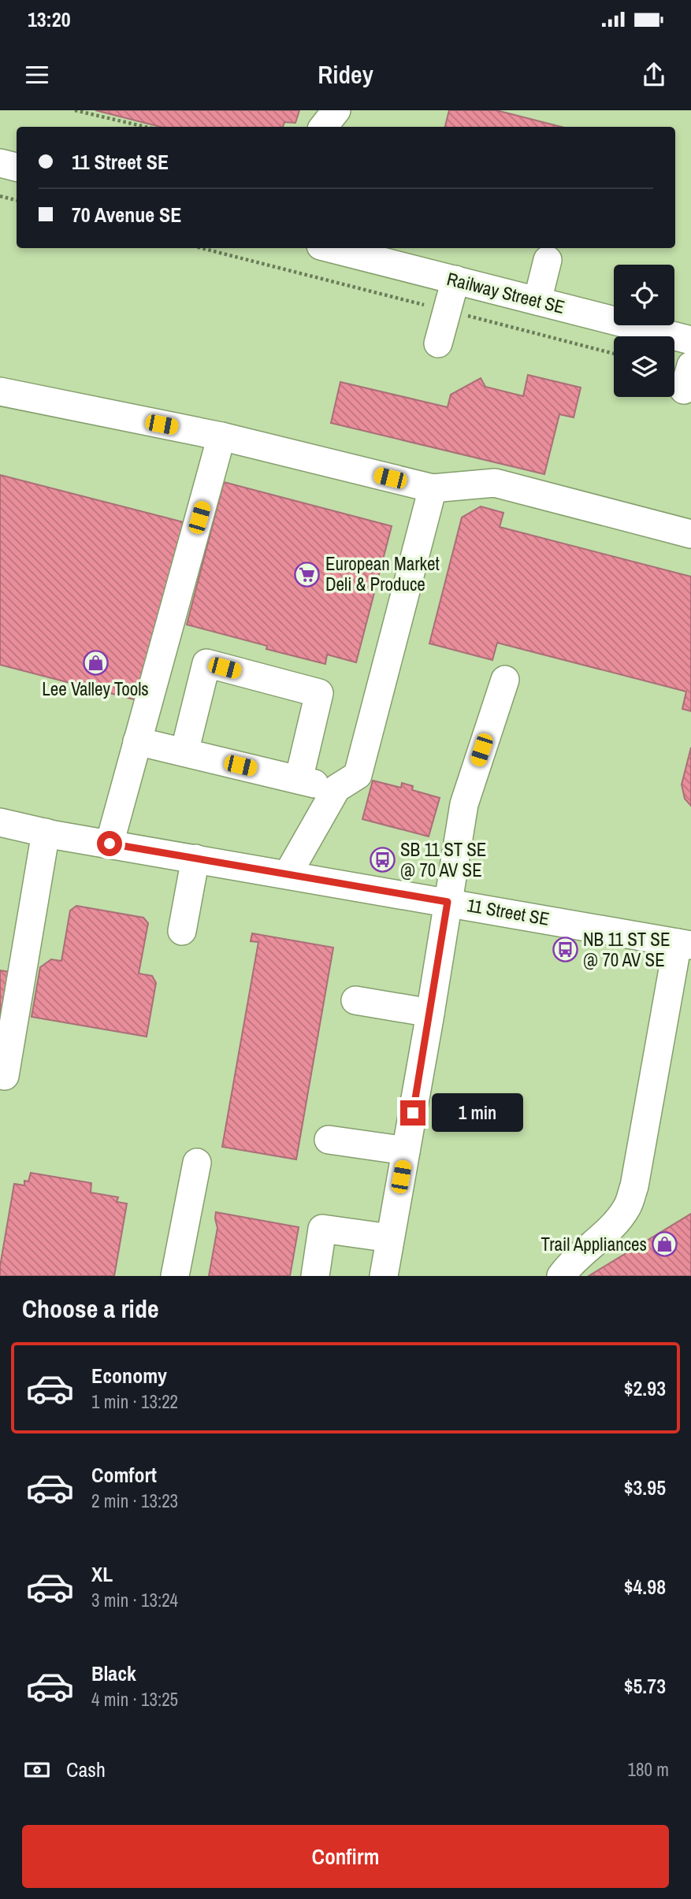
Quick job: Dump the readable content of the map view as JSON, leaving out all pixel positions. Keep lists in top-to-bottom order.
{
  "streets": {
    "street": ["Railway Street SE", "11 Street SE"]
  },
  "places": {
    "supermarket": ["European Market Deli & Produce"],
    "shop": ["Lee Valley Tools", "Trail Appliances"],
    "bus stop": ["SB 11 ST SE @ 70 AV SE", "NB 11 ST SE @ 70 AV SE"]
  },
  "page": {
    "status": "13:20",
    "header": "Ridey",
    "banner": ["11 Street SE", "70 Avenue SE"],
    "bubble": "1 min",
    "heading": "Choose a ride",
    "list": [
      {
        "name": "Economy",
        "note": "1 min · 13:22",
        "value": "$2.93"
      },
      {
        "name": "Comfort",
        "note": "2 min · 13:23",
        "value": "$3.95"
      },
      {
        "name": "XL",
        "note": "3 min · 13:24",
        "value": "$4.98"
      },
      {
        "name": "Black",
        "note": "4 min · 13:25",
        "value": "$5.73"
      }
    ],
    "pay": ["Cash", "180 m"],
    "buttons": "Confirm"
  }
}
